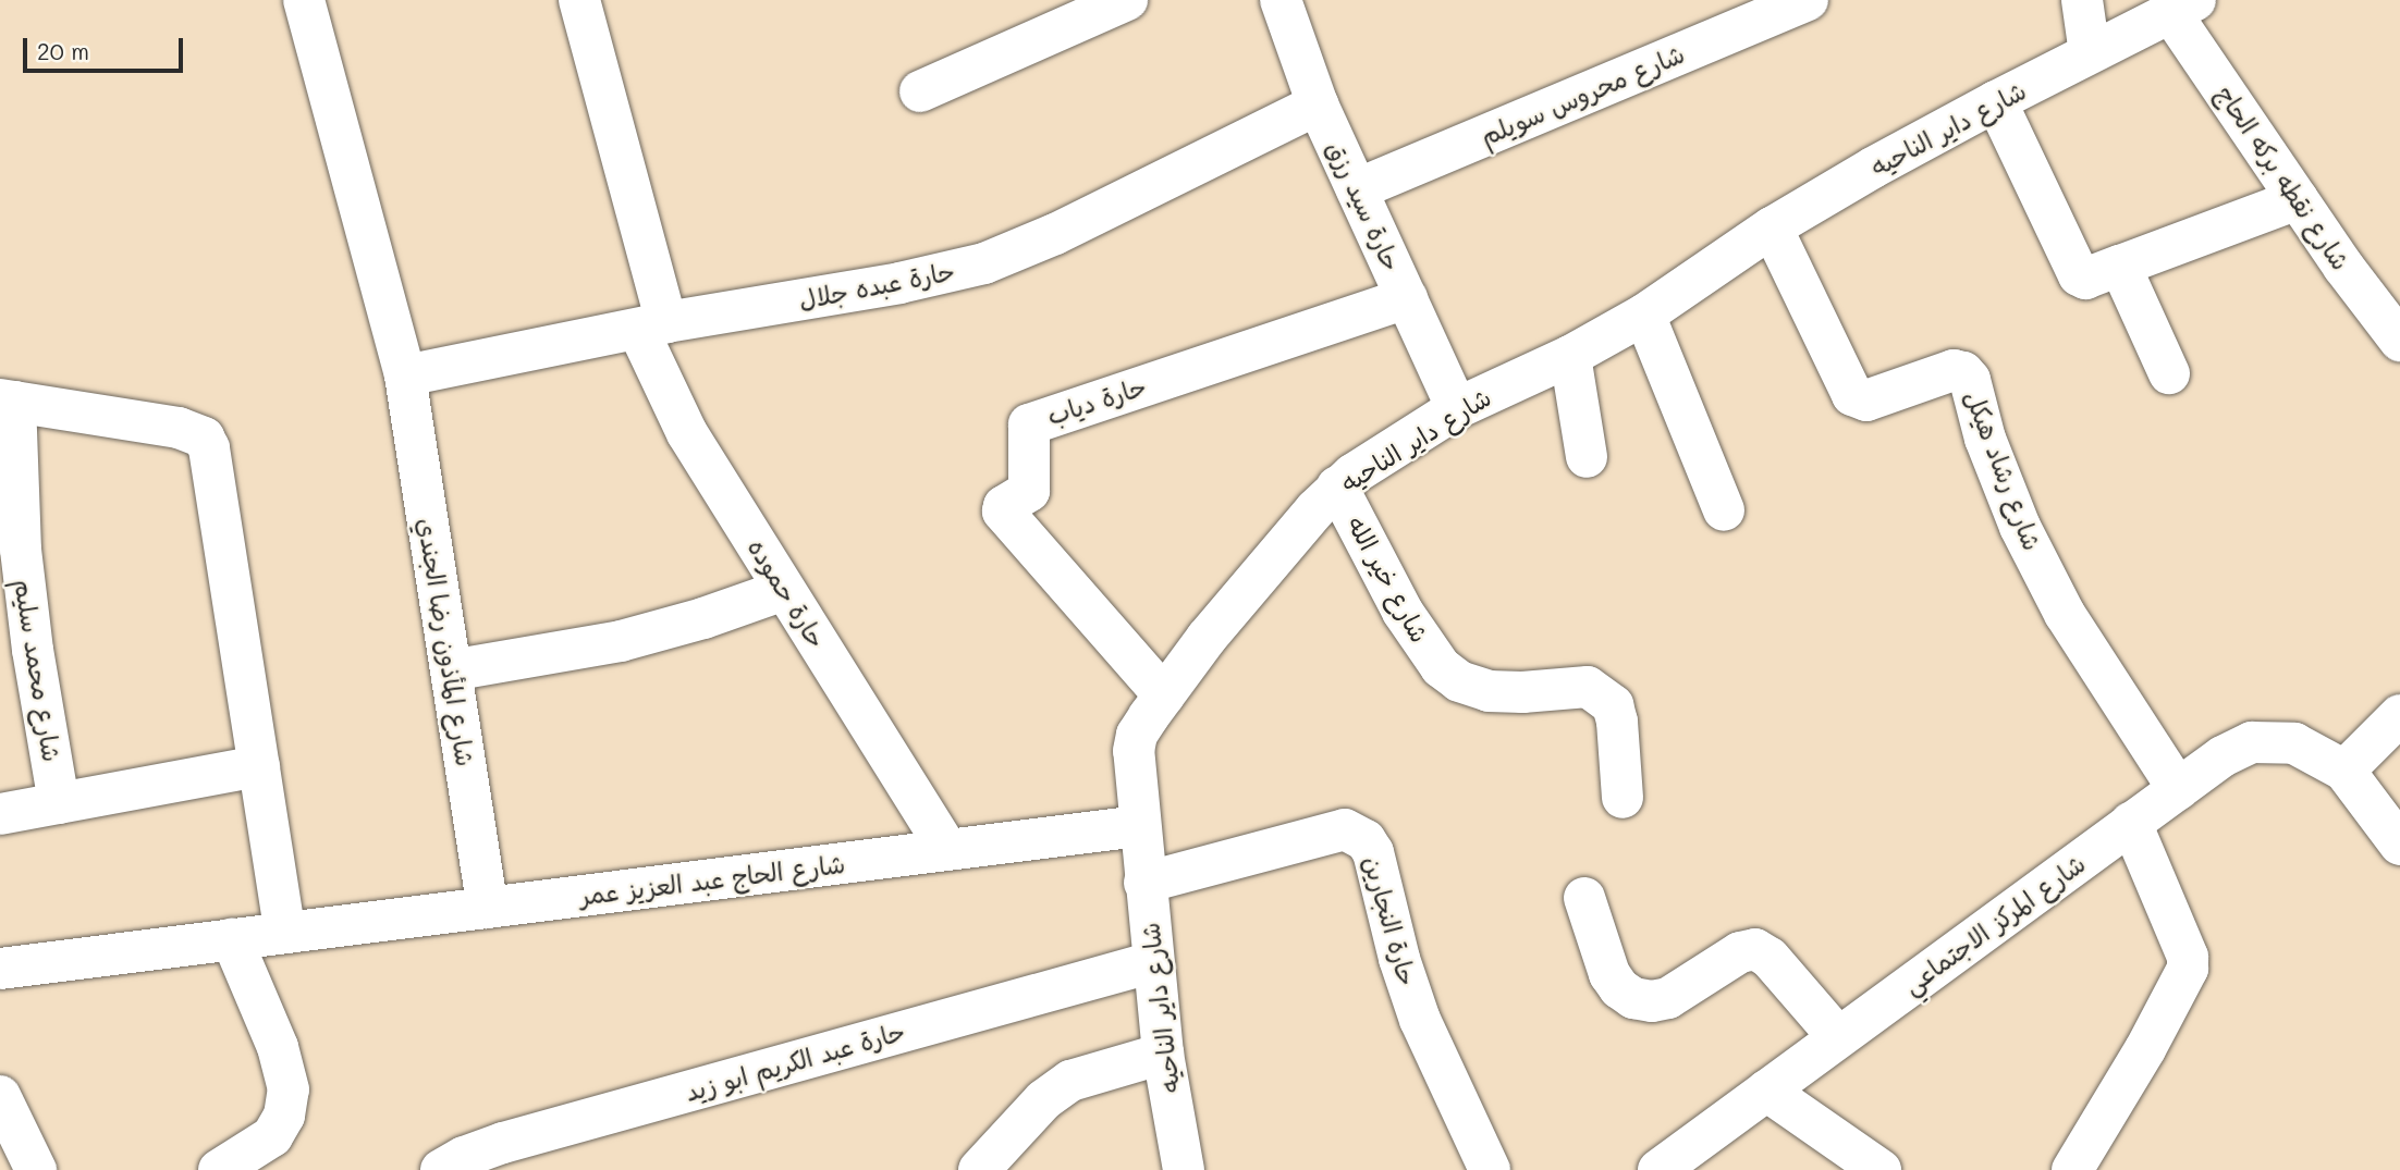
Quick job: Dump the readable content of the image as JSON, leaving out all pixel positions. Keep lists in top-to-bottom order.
{
  "streets": {
    "street": [
      "شارع محروس سويلم",
      "شارع داير الناحيه",
      "شارع نقطه بركه الحاج",
      "حارة سيد رزق",
      "حارة عبده جلال",
      "حارة دياب",
      "شارع رشاد هيكل",
      "شارع خير الله",
      "حارة حموده",
      "شارع المأذون رضا الجندي",
      "شارع محمد سليم",
      "شارع الحاج عبد العزيز عمر",
      "حارة النجارين",
      "شارع المركز الاجتماعي",
      "حارة عبد الكريم ابو زيد"
    ]
  },
  "crossings": [
    ["شارع محروس سويلم", "حارة سيد رزق"],
    ["شارع داير الناحيه", "شارع نقطه بركه الحاج"],
    ["شارع داير الناحيه", "حارة سيد رزق"],
    ["شارع داير الناحيه", "حارة دياب"],
    ["شارع داير الناحيه", "شارع رشاد هيكل"],
    ["شارع داير الناحيه", "شارع خير الله"],
    ["شارع داير الناحيه", "شارع الحاج عبد العزيز عمر"],
    ["شارع داير الناحيه", "حارة النجارين"],
    ["شارع داير الناحيه", "حارة عبد الكريم ابو زيد"],
    ["حارة سيد رزق", "حارة عبده جلال"],
    ["حارة سيد رزق", "حارة دياب"],
    ["حارة عبده جلال", "حارة حموده"],
    ["حارة عبده جلال", "شارع المأذون رضا الجندي"],
    ["شارع رشاد هيكل", "شارع المركز الاجتماعي"],
    ["حارة حموده", "شارع الحاج عبد العزيز عمر"],
    ["شارع المأذون رضا الجندي", "شارع الحاج عبد العزيز عمر"]
  ],
  "scale_bar": "20 m"
}
